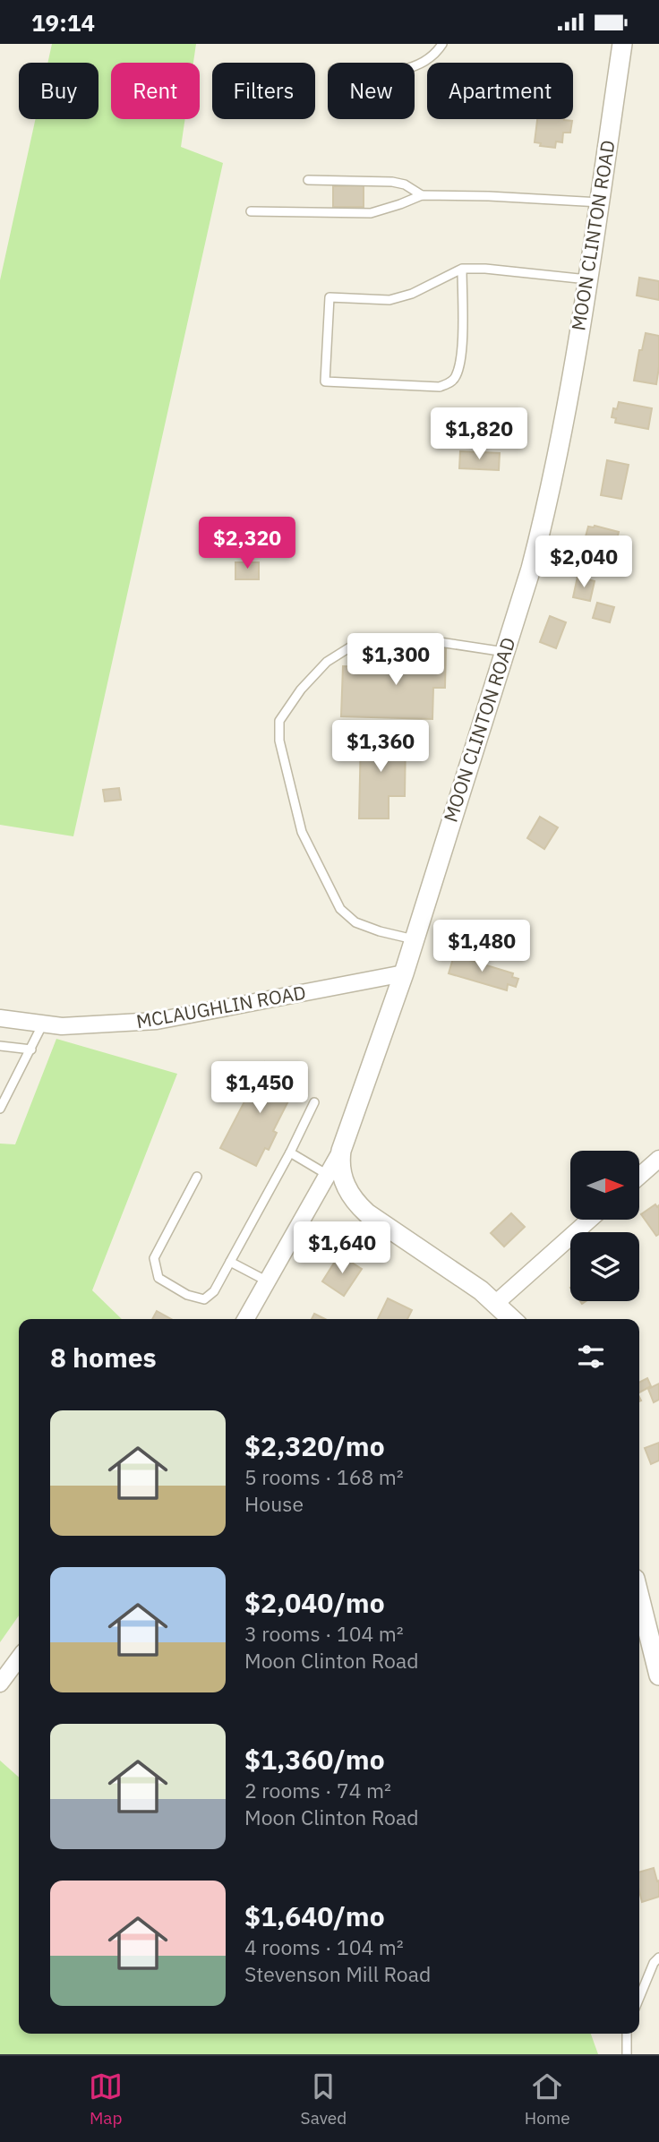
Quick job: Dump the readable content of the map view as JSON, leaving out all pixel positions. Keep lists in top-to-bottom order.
{
  "streets": {
    "street": ["MOON CLINTON ROAD", "MCLAUGHLIN ROAD"]
  },
  "crossings": [
    ["MOON CLINTON ROAD", "MCLAUGHLIN ROAD"]
  ],
  "north": "right",
  "page": {
    "status": "19:14",
    "chip": [
      "Buy",
      "Rent",
      "Filters",
      "New",
      "Apartment"
    ],
    "price": [
      "$1,820",
      "$2,320",
      "$2,040",
      "$1,300",
      "$1,360",
      "$1,480",
      "$1,450",
      "$1,640"
    ],
    "heading": "8 homes",
    "list": [
      {
        "name": "$2,320/mo",
        "note": "5 rooms · 168 m² · House"
      },
      {
        "name": "$2,040/mo",
        "note": "3 rooms · 104 m² · Moon Clinton Road"
      },
      {
        "name": "$1,360/mo",
        "note": "2 rooms · 74 m² · Moon Clinton Road"
      },
      {
        "name": "$1,640/mo",
        "note": "4 rooms · 104 m² · Stevenson Mill Road"
      }
    ],
    "tabs": ["Map", "Saved", "Home"]
  }
}
